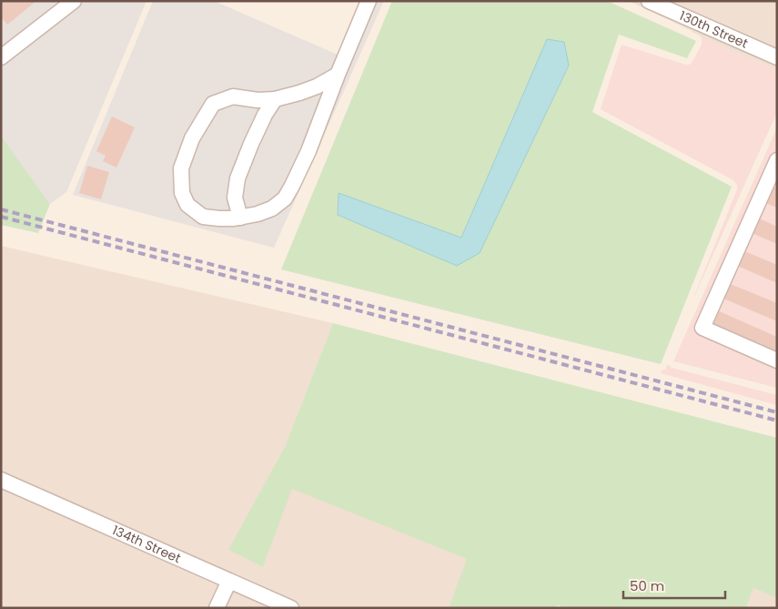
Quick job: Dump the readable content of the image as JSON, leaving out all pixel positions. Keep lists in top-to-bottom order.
{
  "streets": {
    "street": ["130th Street", "134th Street"]
  },
  "scale_bar": "50 m"
}
